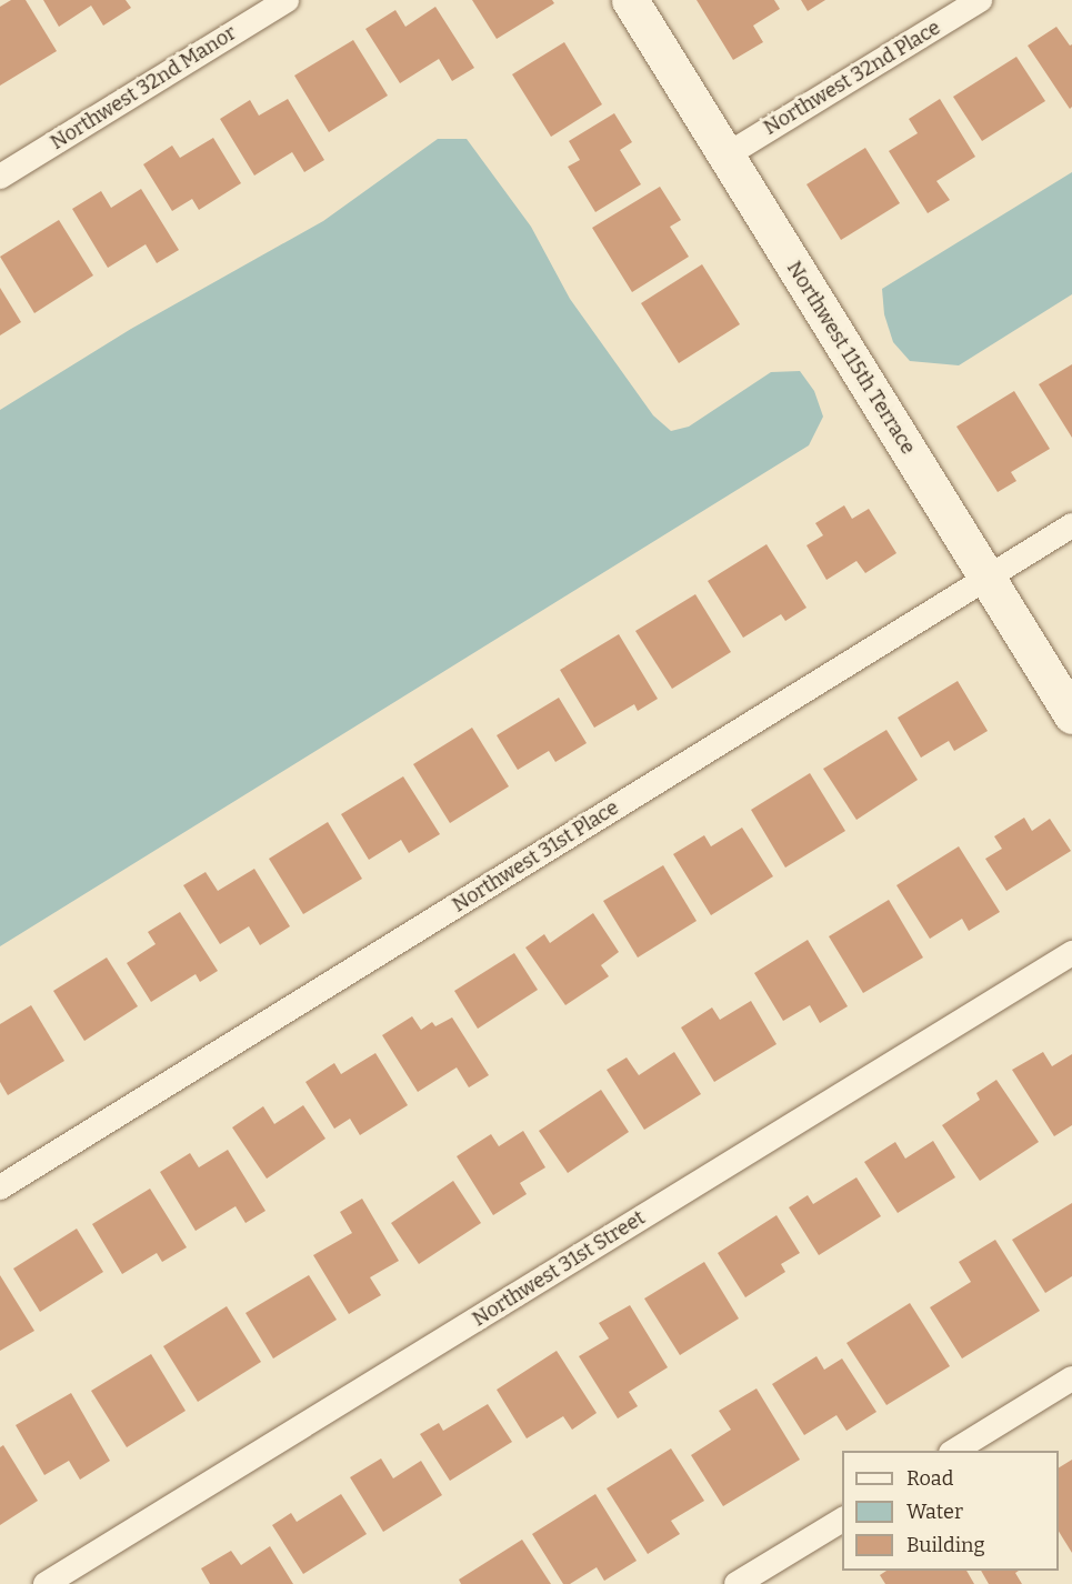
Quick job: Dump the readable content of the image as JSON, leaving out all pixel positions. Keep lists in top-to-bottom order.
{
  "streets": {
    "street": [
      "Northwest 32nd Place",
      "Northwest 32nd Manor",
      "Northwest 115th Terrace",
      "Northwest 31st Place",
      "Northwest 31st Street"
    ]
  },
  "crossings": [
    ["Northwest 32nd Place", "Northwest 115th Terrace"],
    ["Northwest 115th Terrace", "Northwest 31st Place"]
  ],
  "legend": ["Road", "Water", "Building"]
}
